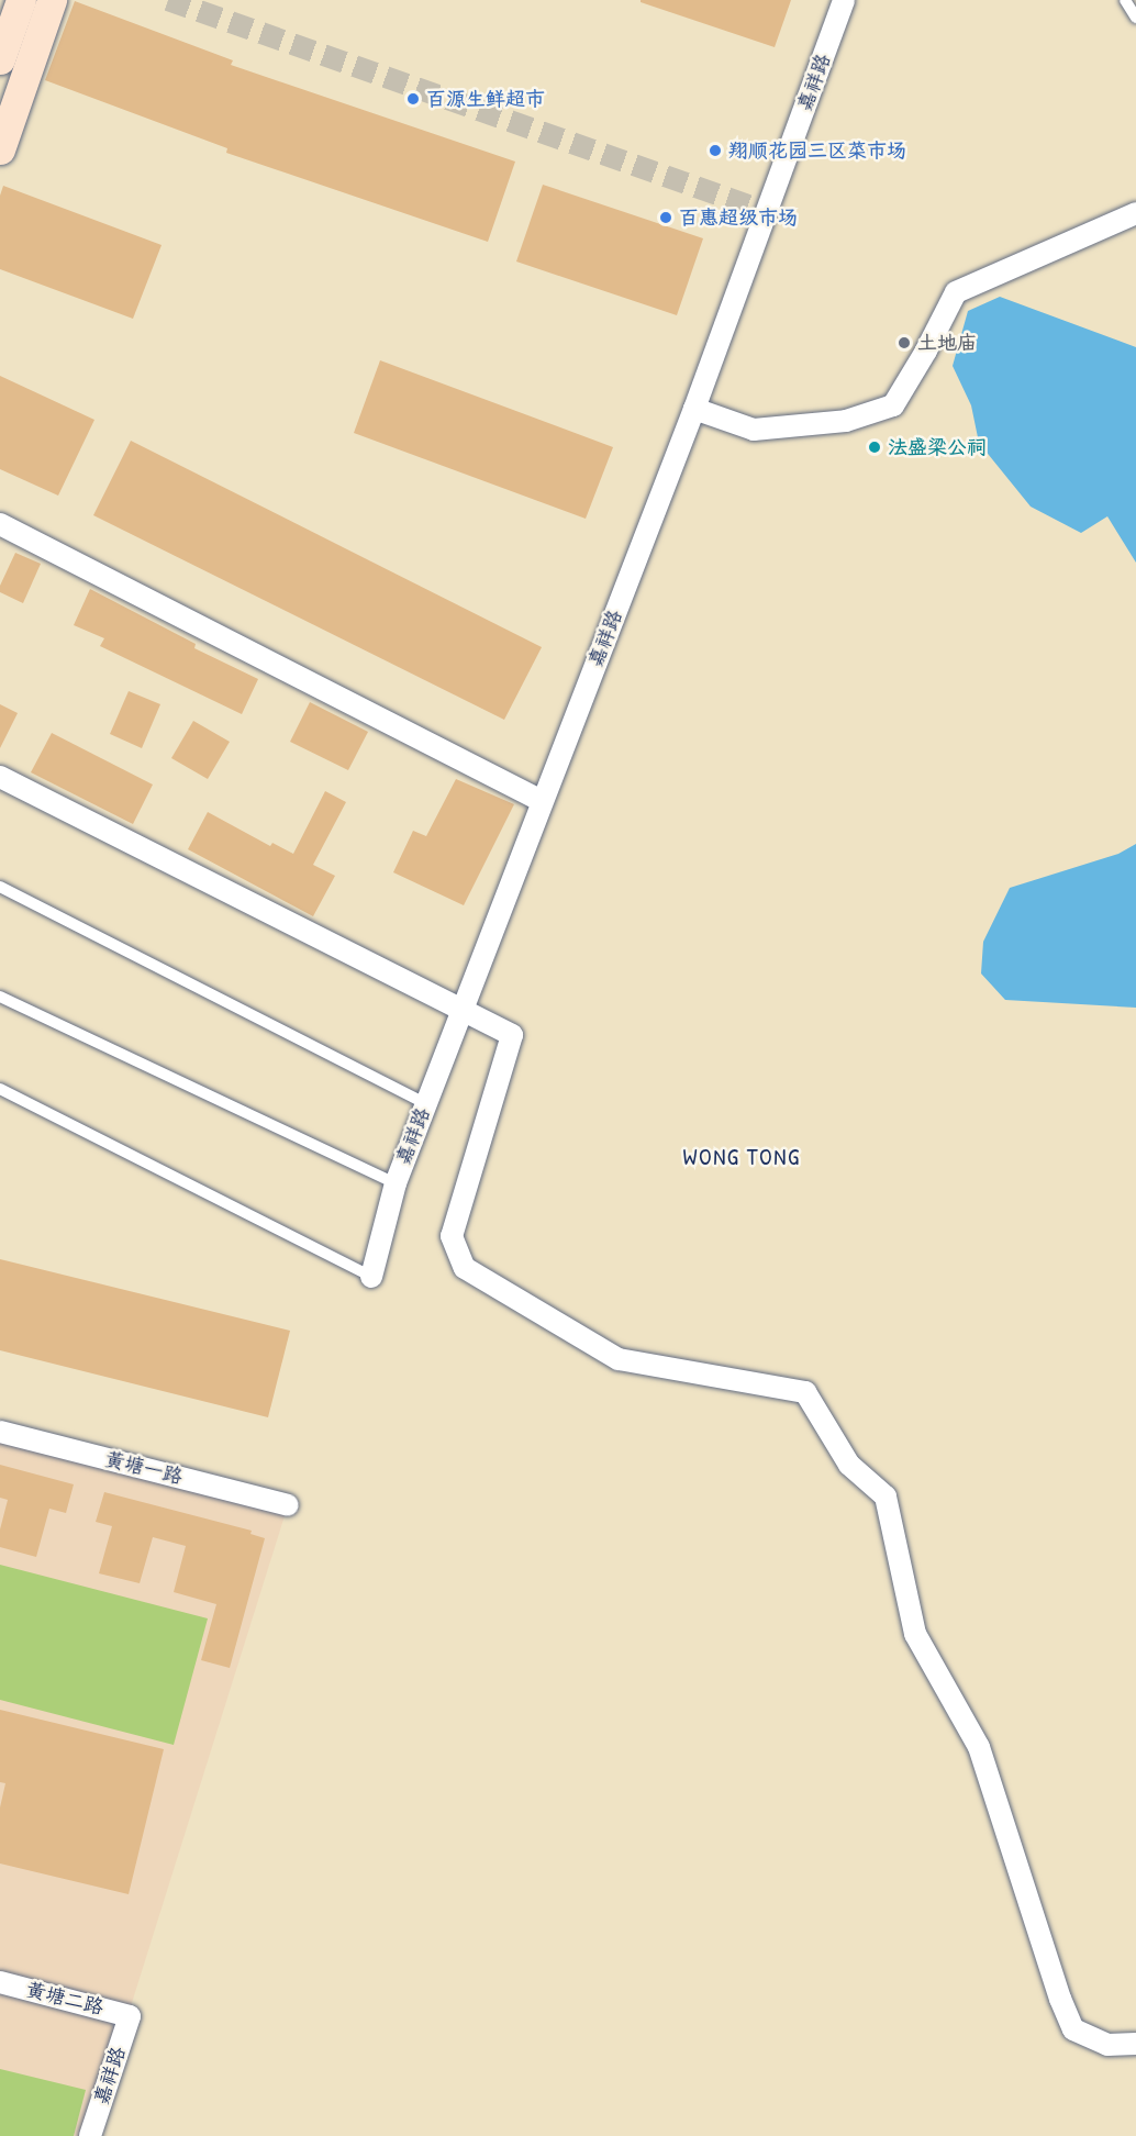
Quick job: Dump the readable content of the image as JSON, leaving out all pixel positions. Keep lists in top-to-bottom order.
{
  "streets": {
    "street": ["嘉祥路", "黄塘一路", "黄塘二路"]
  },
  "crossings": [
    ["嘉祥路", "黄塘二路"]
  ],
  "districts": ["WONG TONG"],
  "places": [
    "百源生鲜超市",
    "翔顺花园三区菜市场",
    "百惠超级市场",
    "土地庙",
    "法盛梁公祠"
  ]
}
